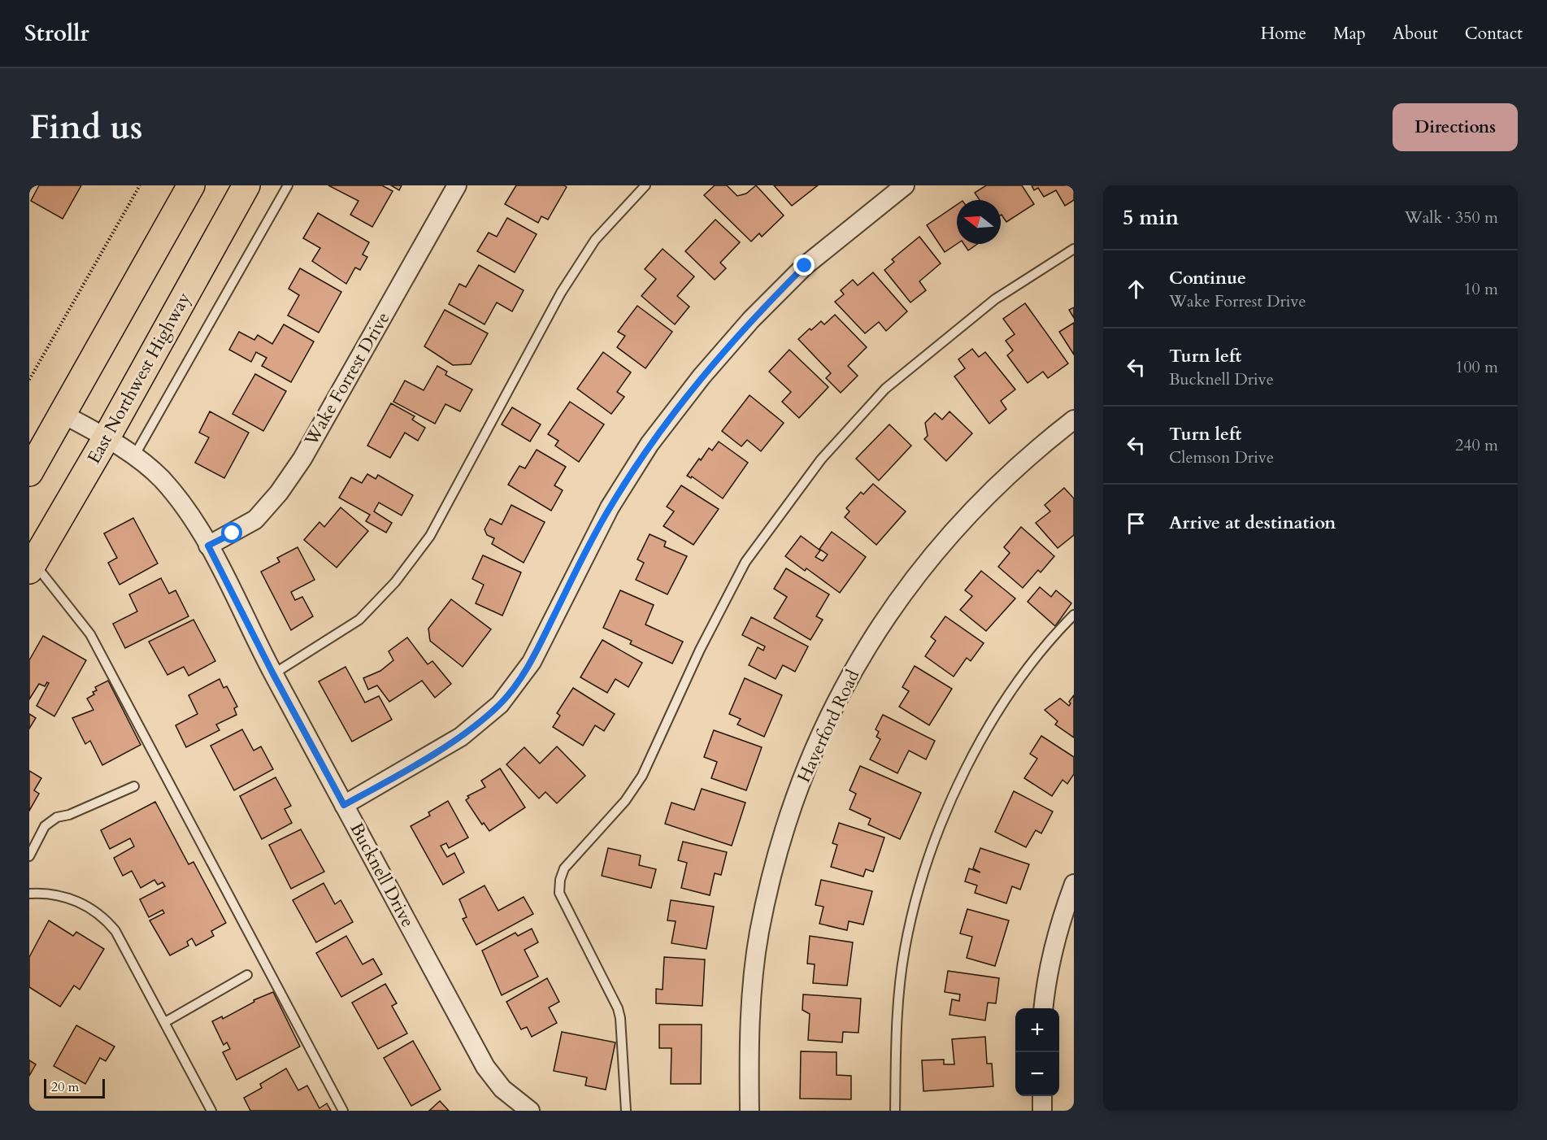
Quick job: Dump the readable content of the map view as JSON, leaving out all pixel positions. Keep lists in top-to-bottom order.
{
  "streets": {
    "main road": ["East Northwest Highway"],
    "street": ["Wake Forrest Drive", "Haverford Road", "Bucknell Drive"]
  },
  "crossings": [
    ["East Northwest Highway", "Bucknell Drive"],
    ["Wake Forrest Drive", "Bucknell Drive"]
  ],
  "scale_bar": "20 m",
  "north": "left",
  "page": {
    "header": "Strollr",
    "nav": [
      "Home",
      "Map",
      "About",
      "Contact"
    ],
    "buttons": "Directions",
    "title": "Find us",
    "heading": ["5 min", "Walk · 350 m"],
    "list": [
      ["Continue", "Wake Forrest Drive", "10 m"],
      ["Turn left", "Bucknell Drive", "100 m"],
      ["Turn left", "Clemson Drive", "240 m"],
      "Arrive at destination"
    ],
    "map_buttons": ["+", "−"],
    "scale": "20 m"
  }
}
